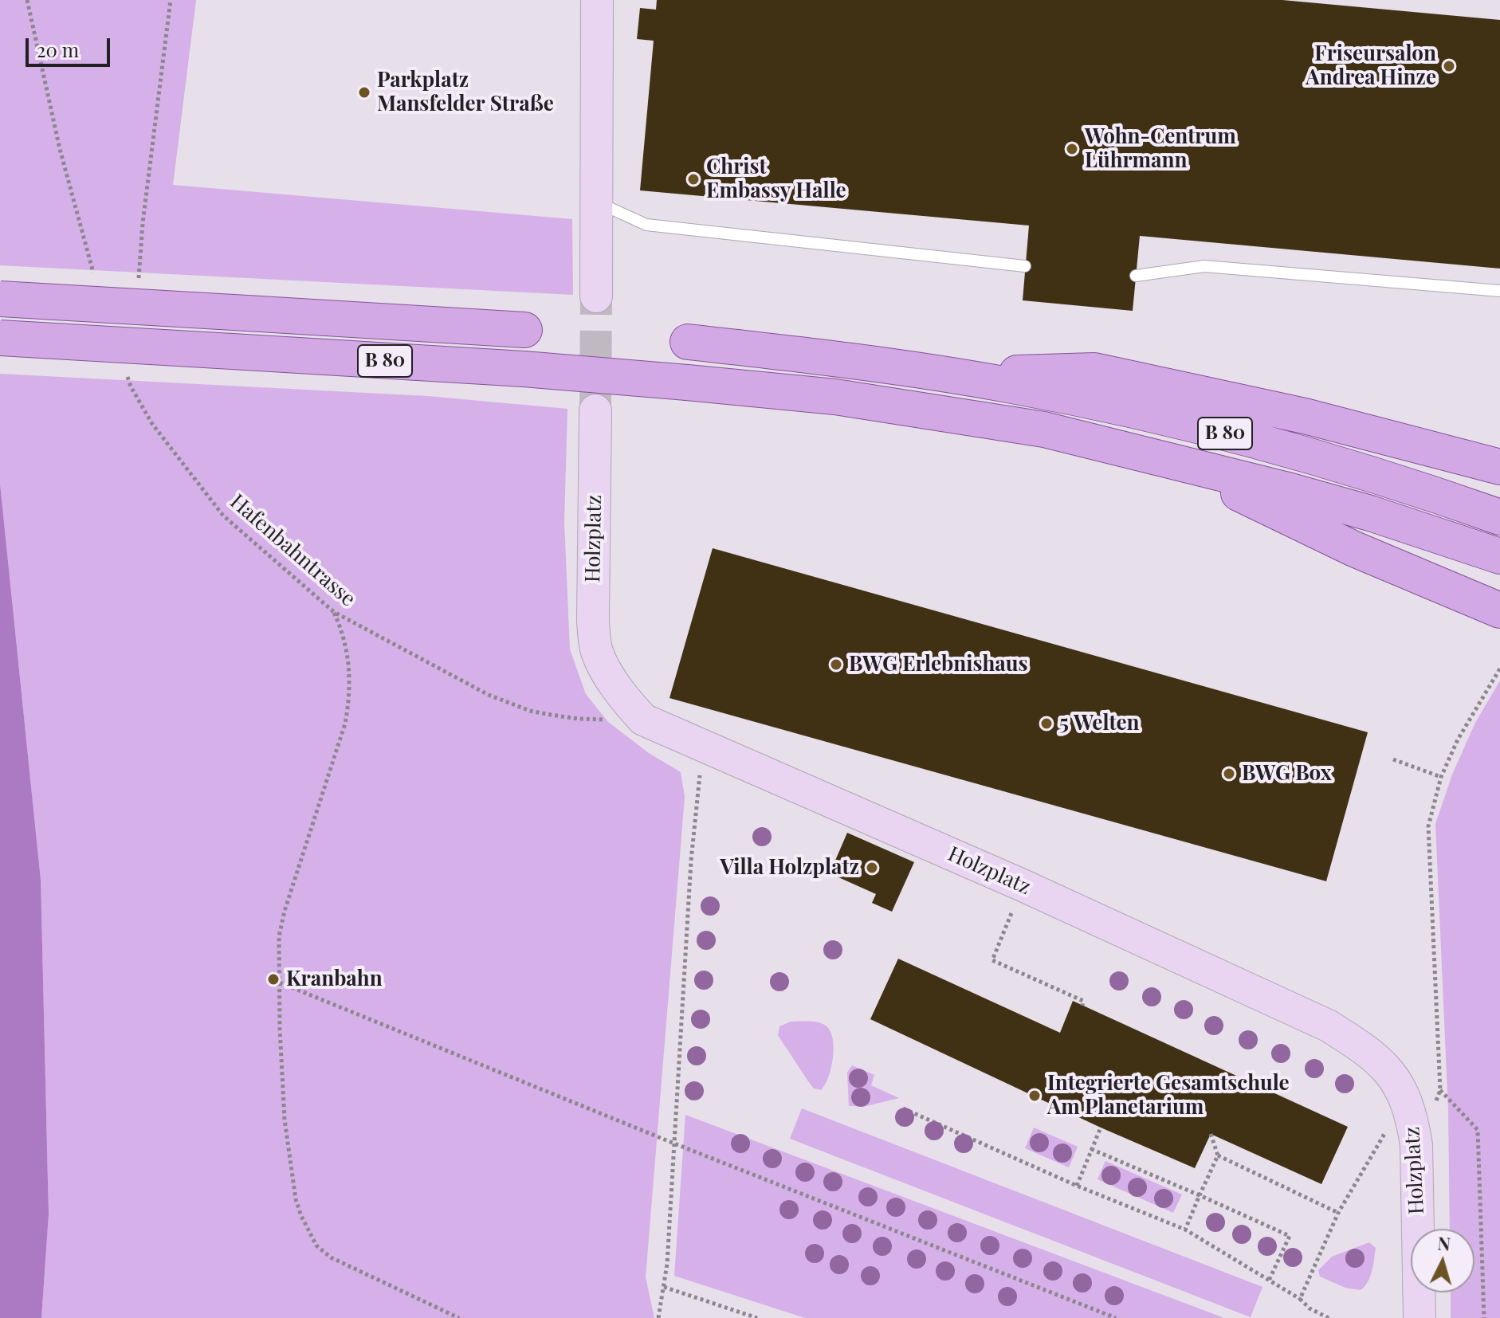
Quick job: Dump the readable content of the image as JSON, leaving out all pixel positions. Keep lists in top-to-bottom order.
{
  "streets": {
    "main road": ["B 80"],
    "street": ["Holzplatz"],
    "path": ["Hafenbahntrasse"]
  },
  "crossings": [
    ["Holzplatz", "Hafenbahntrasse"]
  ],
  "places": [
    "Friseursalon Andrea Hinze",
    "Parkplatz Mansfelder Straße",
    "Wohn-Centrum Lührmann",
    "Christ Embassy Halle",
    "BWG Erlebnishaus",
    "5 Welten",
    "BWG Box",
    "Villa Holzplatz",
    "Kranbahn",
    "Integrierte Gesamtschule Am Planetarium"
  ],
  "scale_bar": "20 m",
  "north": "top"
}
